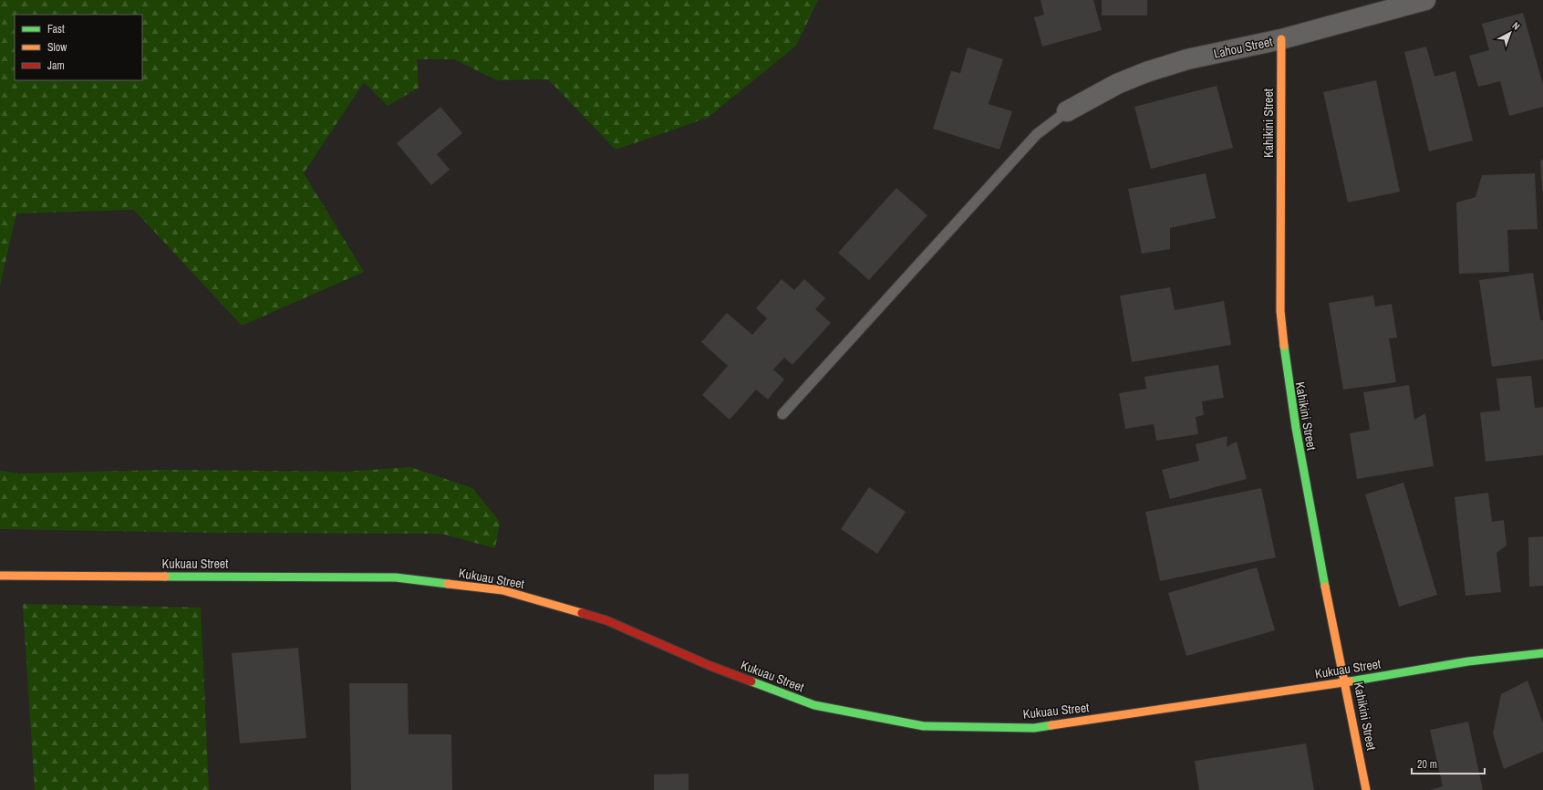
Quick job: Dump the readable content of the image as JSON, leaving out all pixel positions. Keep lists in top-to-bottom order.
{
  "streets": {
    "street": ["Lahou Street", "Kahikini Street", "Kukuau Street"]
  },
  "crossings": [
    ["Lahou Street", "Kahikini Street"],
    ["Kahikini Street", "Kukuau Street"]
  ],
  "legend": ["Fast", "Slow", "Jam"],
  "scale_bar": "20 m",
  "north": "top right"
}
